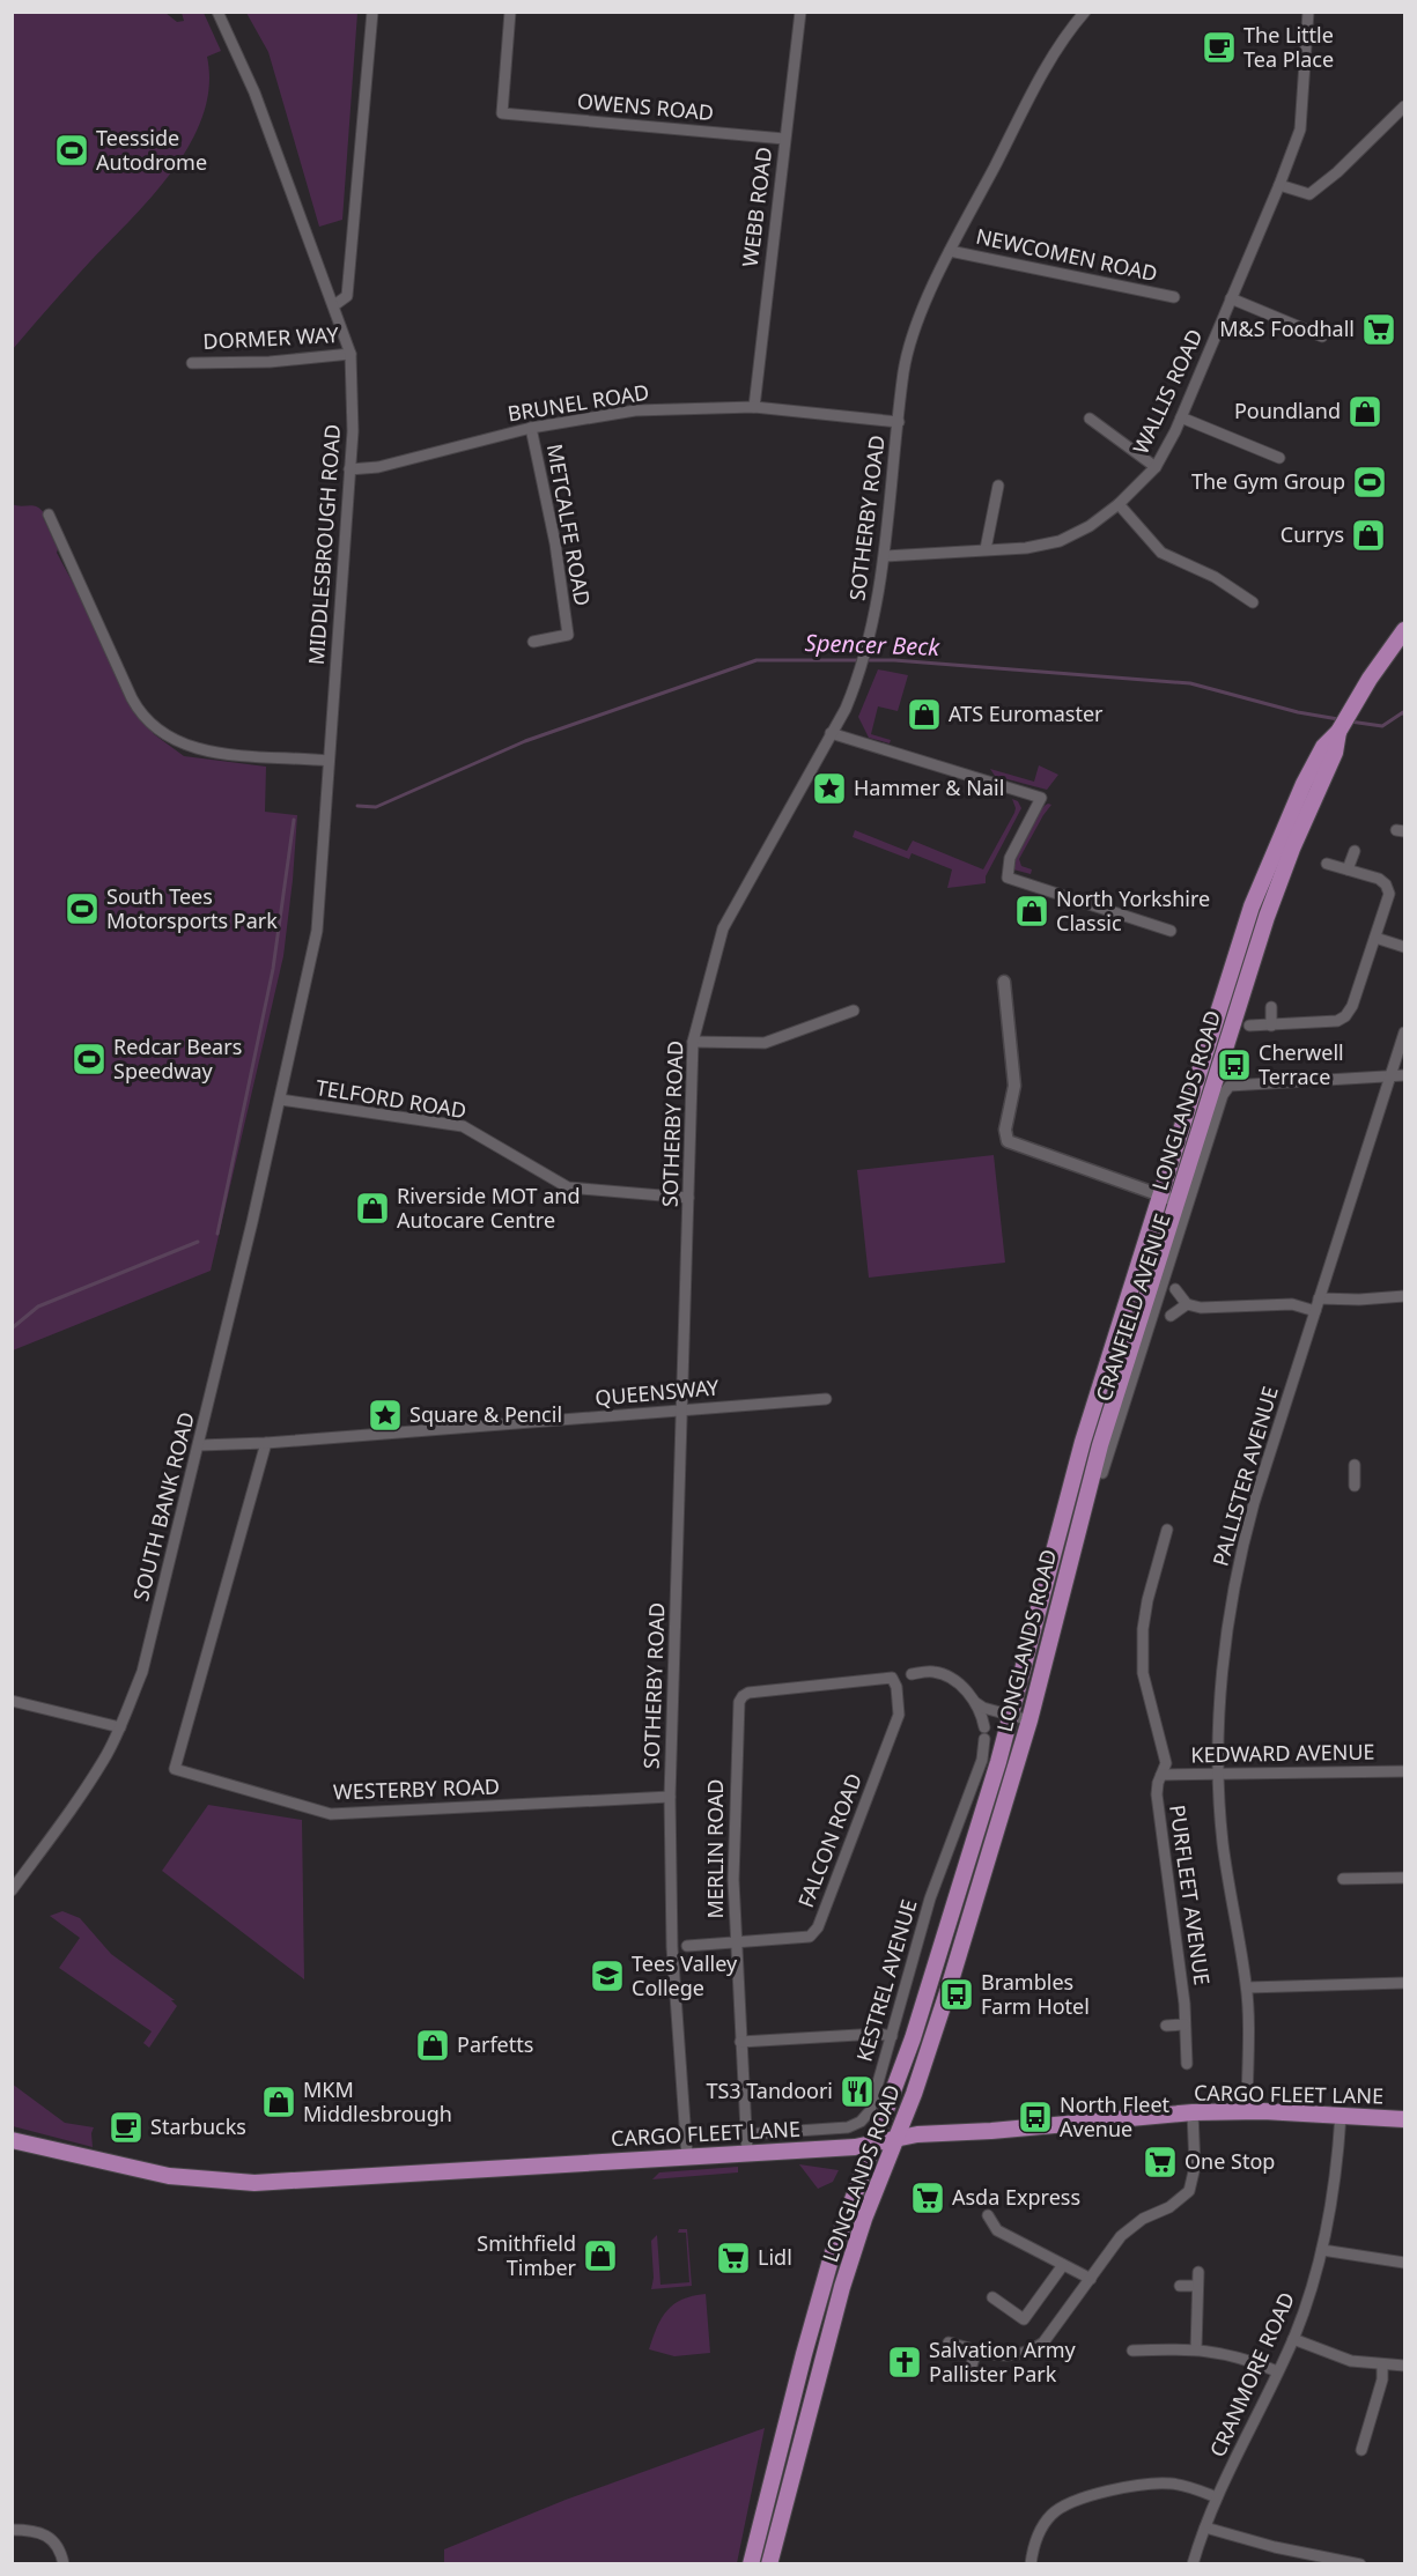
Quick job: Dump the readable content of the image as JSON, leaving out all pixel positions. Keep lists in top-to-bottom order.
{
  "streets": {
    "main road": ["LONGLANDS ROAD", "CARGO FLEET LANE"],
    "street": [
      "OWENS ROAD",
      "WEBB ROAD",
      "NEWCOMEN ROAD",
      "DORMER WAY",
      "WALLIS ROAD",
      "BRUNEL ROAD",
      "SOTHERBY ROAD",
      "METCALFE ROAD",
      "MIDDLESBROUGH ROAD",
      "TELFORD ROAD",
      "CRANFIELD AVENUE",
      "QUEENSWAY",
      "PALLISTER AVENUE",
      "SOUTH BANK ROAD",
      "KEDWARD AVENUE",
      "WESTERBY ROAD",
      "FALCON ROAD",
      "MERLIN ROAD",
      "PURFLEET AVENUE",
      "KESTREL AVENUE",
      "CRANMORE ROAD"
    ]
  },
  "crossings": [
    ["OWENS ROAD", "WEBB ROAD"],
    ["WEBB ROAD", "BRUNEL ROAD"],
    ["NEWCOMEN ROAD", "SOTHERBY ROAD"],
    ["DORMER WAY", "MIDDLESBROUGH ROAD"],
    ["WALLIS ROAD", "SOTHERBY ROAD"],
    ["BRUNEL ROAD", "SOTHERBY ROAD"],
    ["BRUNEL ROAD", "METCALFE ROAD"],
    ["BRUNEL ROAD", "MIDDLESBROUGH ROAD"],
    ["SOTHERBY ROAD", "TELFORD ROAD"],
    ["SOTHERBY ROAD", "QUEENSWAY"],
    ["SOTHERBY ROAD", "WESTERBY ROAD"],
    ["SOTHERBY ROAD", "CARGO FLEET LANE"],
    ["MIDDLESBROUGH ROAD", "TELFORD ROAD"],
    ["MIDDLESBROUGH ROAD", "SOUTH BANK ROAD"],
    ["TELFORD ROAD", "SOUTH BANK ROAD"],
    ["LONGLANDS ROAD", "CARGO FLEET LANE"],
    ["CRANFIELD AVENUE", "PALLISTER AVENUE"],
    ["QUEENSWAY", "SOUTH BANK ROAD"],
    ["QUEENSWAY", "WESTERBY ROAD"],
    ["PALLISTER AVENUE", "KEDWARD AVENUE"],
    ["PALLISTER AVENUE", "CARGO FLEET LANE"],
    ["KEDWARD AVENUE", "PURFLEET AVENUE"],
    ["FALCON ROAD", "MERLIN ROAD"],
    ["MERLIN ROAD", "KESTREL AVENUE"],
    ["MERLIN ROAD", "CARGO FLEET LANE"],
    ["CARGO FLEET LANE", "CRANMORE ROAD"]
  ],
  "water": ["Spencer Beck"],
  "places": {
    "cafe": ["The Little Tea Place", "Starbucks"],
    "sports": [
      "Teesside Autodrome",
      "The Gym Group",
      "South Tees Motorsports Park",
      "Redcar Bears Speedway"
    ],
    "supermarket": [
      "M&S Foodhall",
      "One Stop",
      "Asda Express",
      "Lidl"
    ],
    "shop": [
      "Poundland",
      "Currys",
      "ATS Euromaster",
      "North Yorkshire Classic",
      "Riverside MOT and Autocare Centre",
      "Parfetts",
      "MKM Middlesbrough",
      "Smithfield Timber"
    ],
    "place": ["Hammer & Nail", "Square & Pencil"],
    "bus stop": ["Cherwell Terrace", "Brambles Farm Hotel", "North Fleet Avenue"],
    "school or university": ["Tees Valley College"],
    "restaurant": ["TS3 Tandoori"],
    "church": ["Salvation Army Pallister Park"]
  }
}
